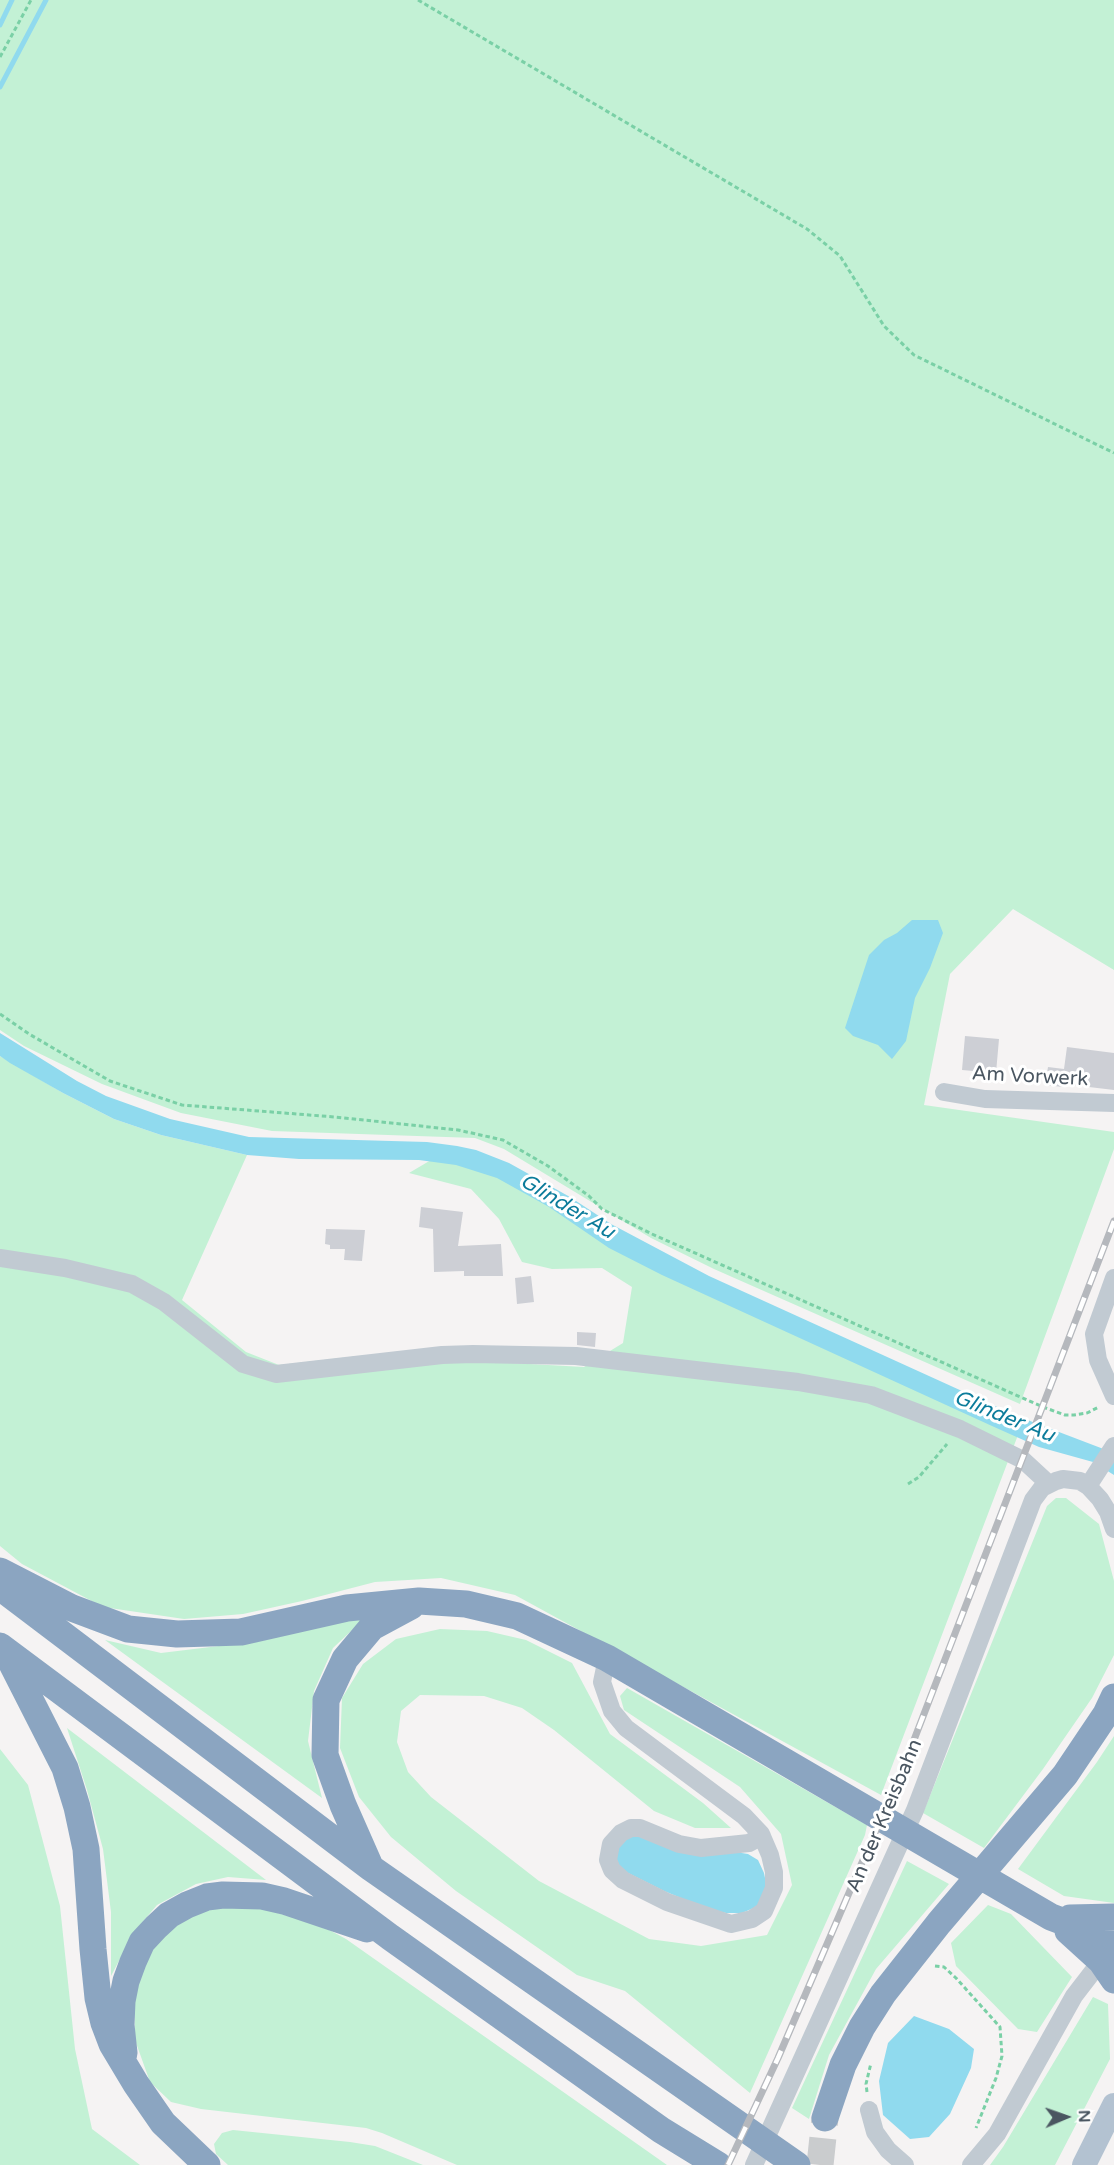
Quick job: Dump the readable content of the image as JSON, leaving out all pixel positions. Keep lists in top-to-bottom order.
{
  "streets": {
    "street": ["Am Vorwerk", "An der Kreisbahn"]
  },
  "water": ["Glinder Au"],
  "north": "right"
}
